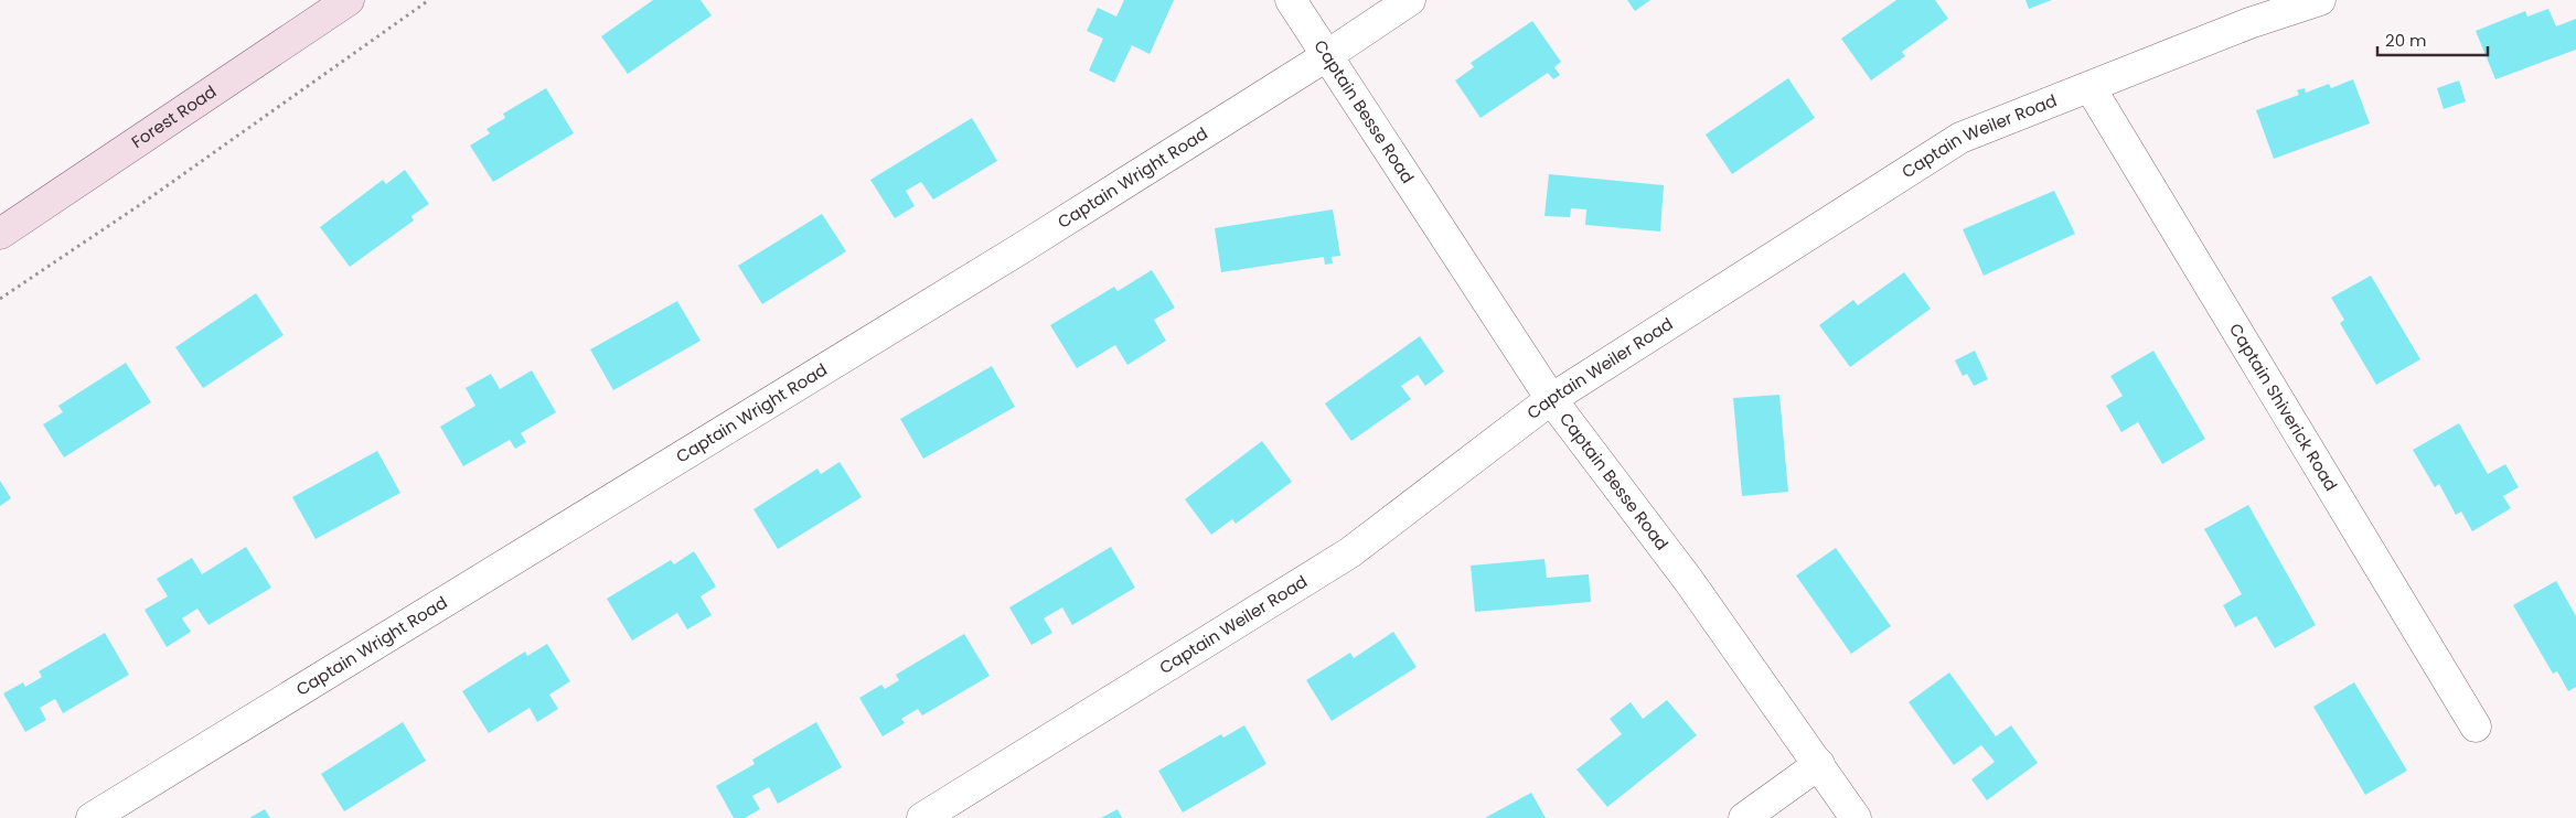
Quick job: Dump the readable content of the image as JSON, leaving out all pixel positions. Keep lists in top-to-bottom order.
{
  "streets": {
    "main road": ["Forest Road"],
    "street": [
      "Captain Besse Road",
      "Captain Weiler Road",
      "Captain Wright Road",
      "Captain Shiverick Road"
    ]
  },
  "crossings": [
    ["Captain Besse Road", "Captain Weiler Road"],
    ["Captain Besse Road", "Captain Wright Road"],
    ["Captain Weiler Road", "Captain Shiverick Road"]
  ],
  "scale_bar": "20 m"
}
